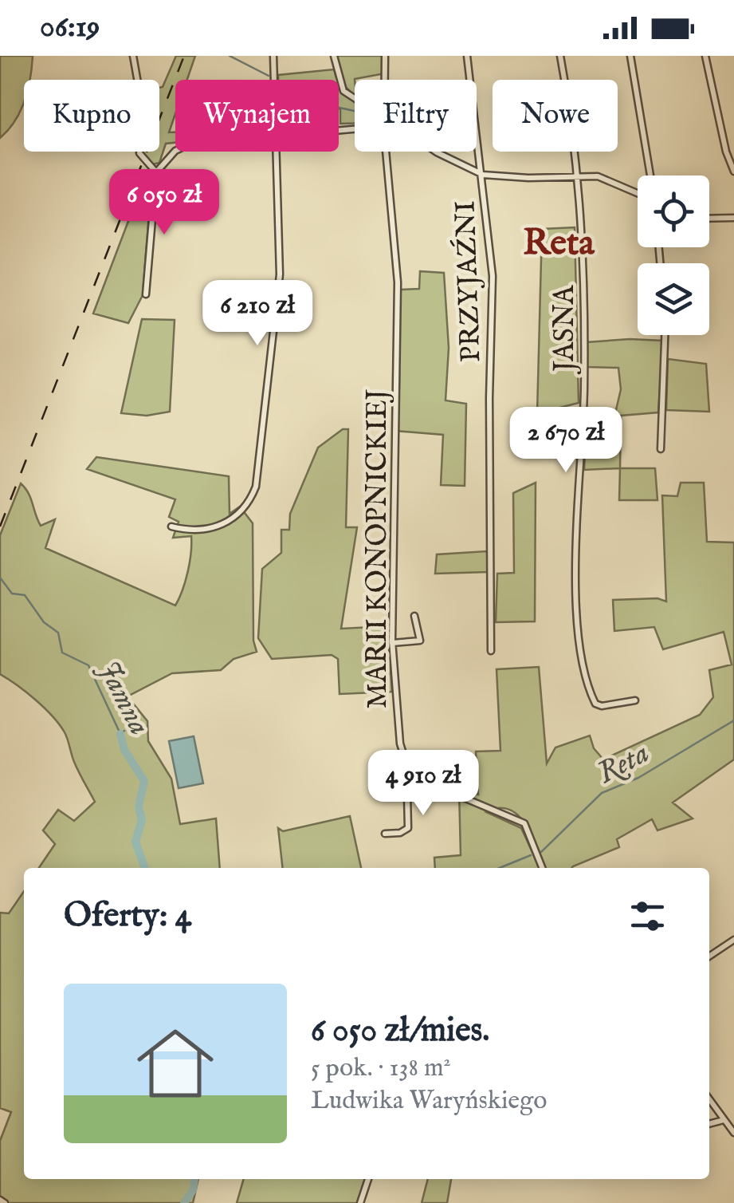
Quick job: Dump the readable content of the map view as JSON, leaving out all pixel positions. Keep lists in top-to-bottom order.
{
  "streets": {
    "street": ["PRZYJAŹNI", "JASNA", "MARII KONOPNICKIEJ"]
  },
  "districts": ["Reta"],
  "water": ["Jamna", "Reta"],
  "page": {
    "status": "06:19",
    "chip": [
      "Kupno",
      "Wynajem",
      "Filtry",
      "Nowe"
    ],
    "price": [
      "6 050 zł",
      "6 210 zł",
      "2 670 zł",
      "4 910 zł"
    ],
    "heading": "Oferty: 4",
    "list": [
      {
        "name": "6 050 zł/mies.",
        "note": "5 pok. · 138 m² · Ludwika Waryńskiego"
      }
    ]
  }
}
